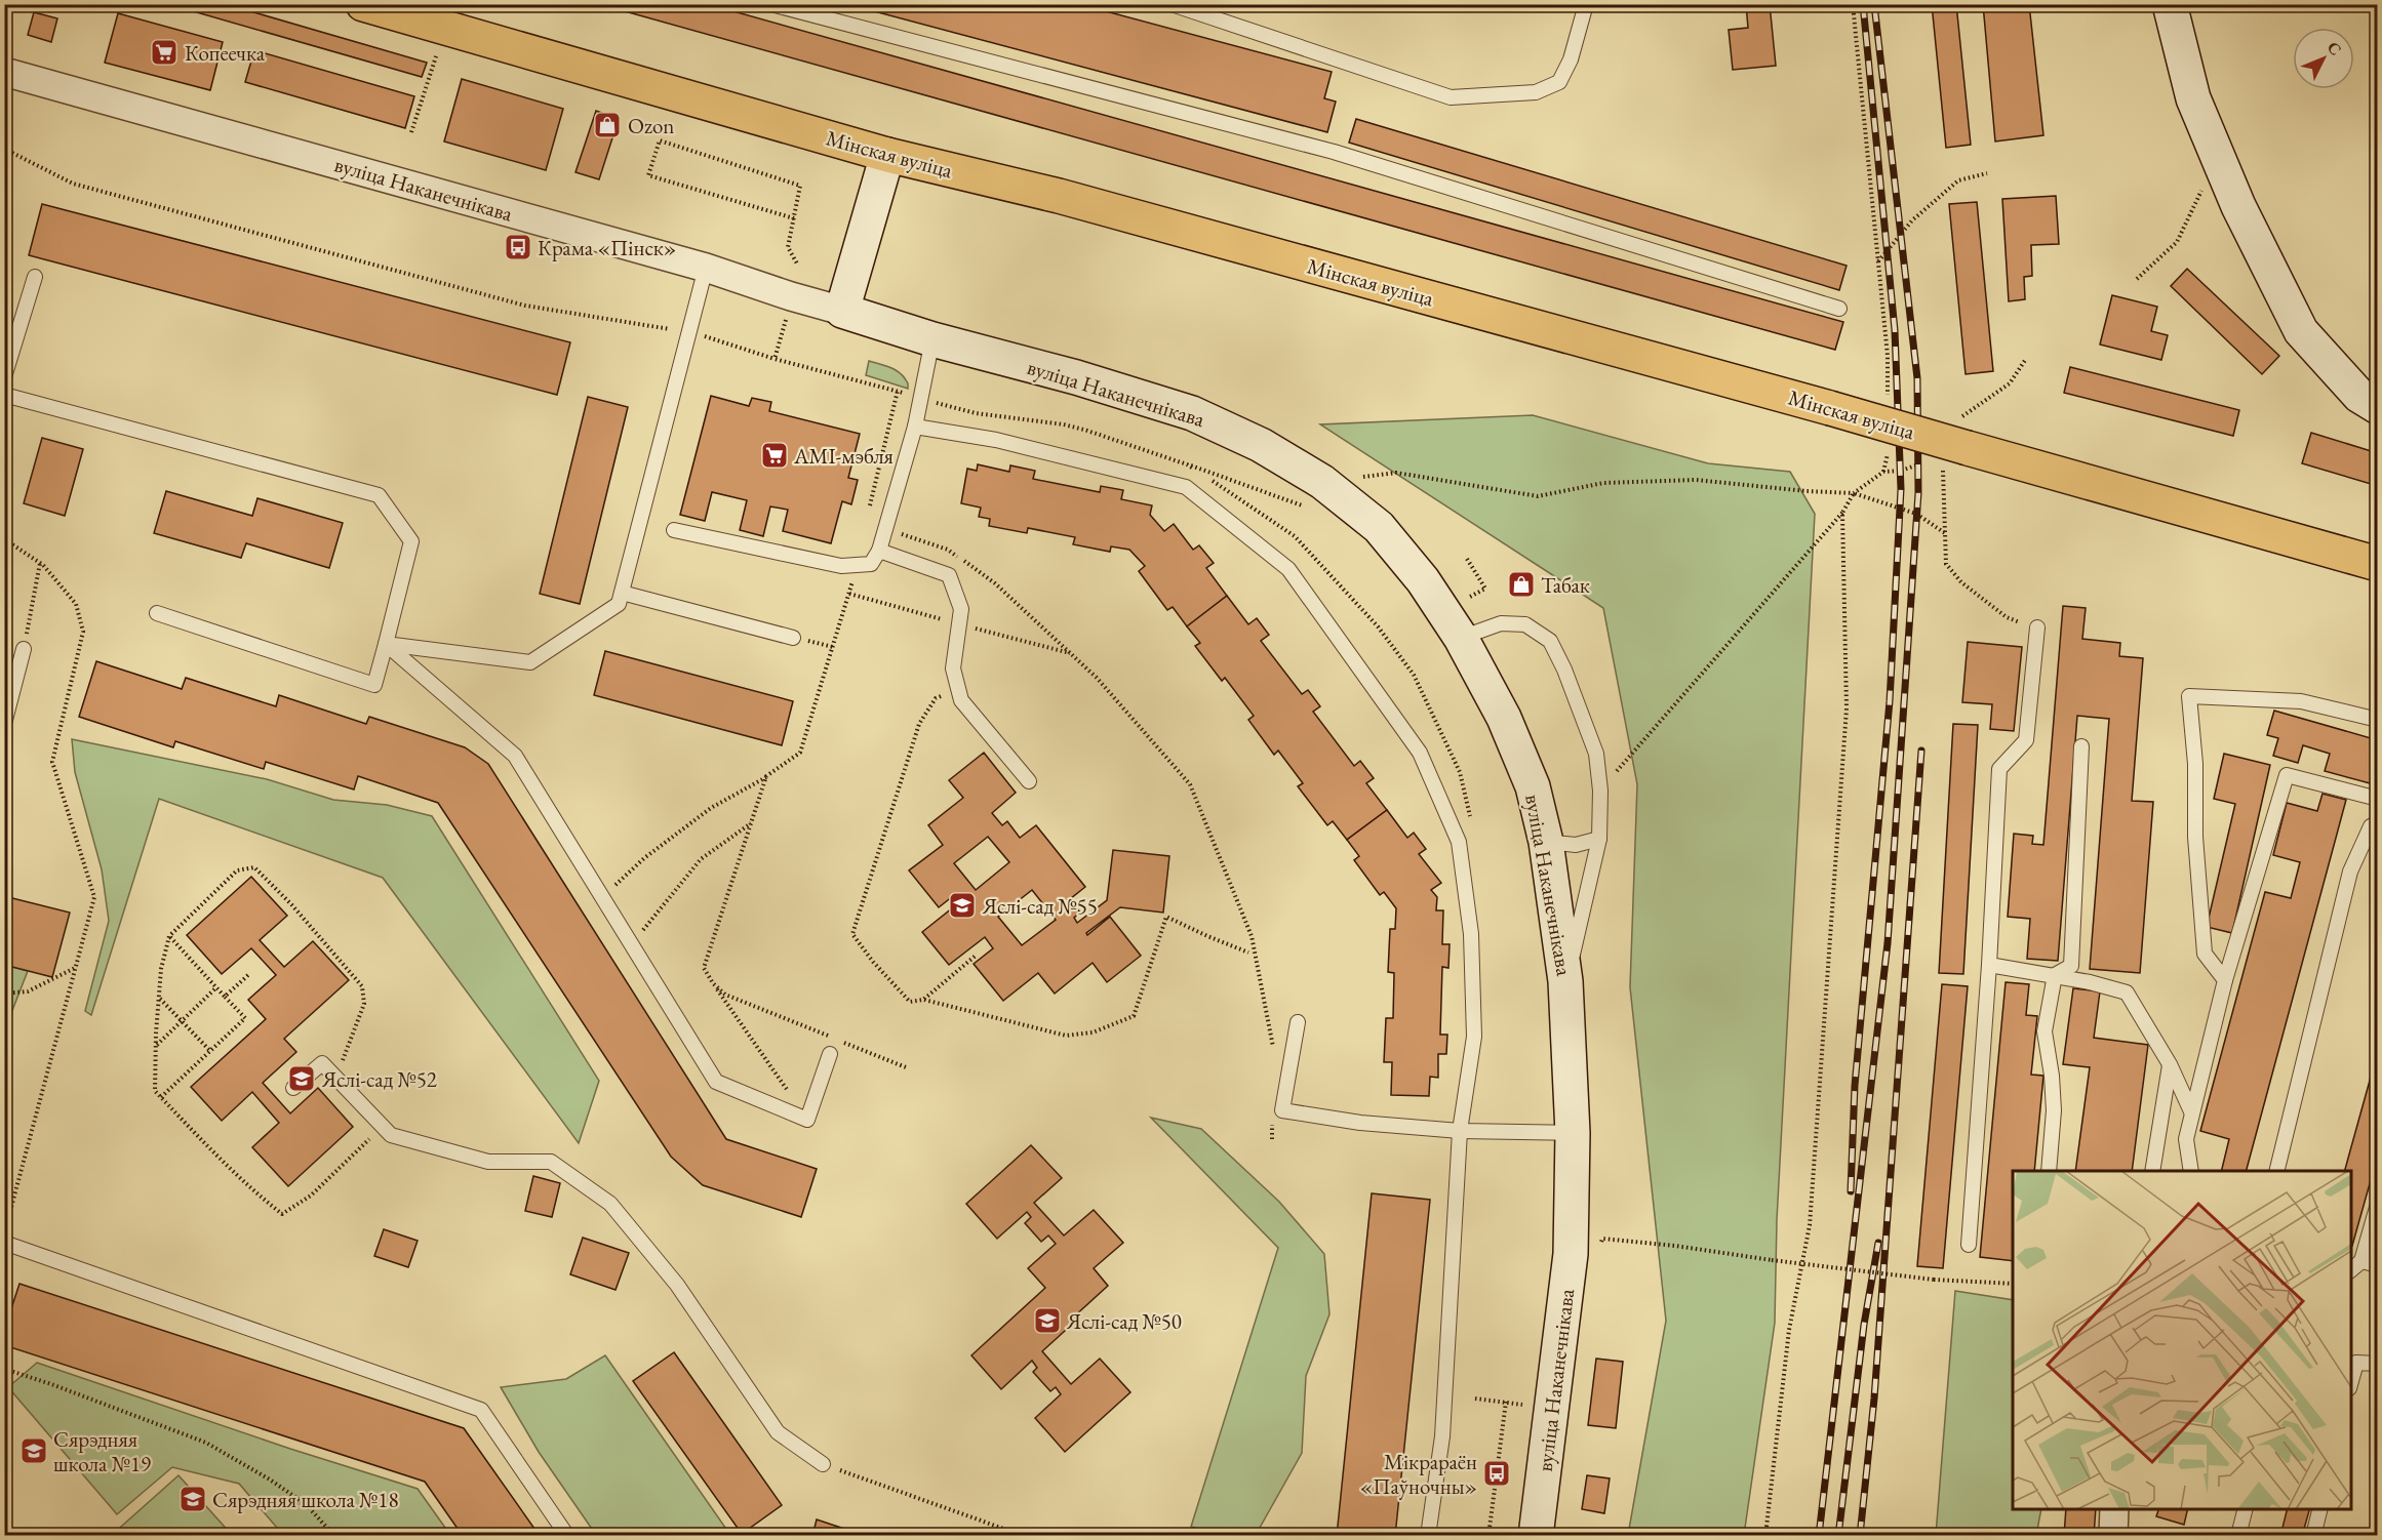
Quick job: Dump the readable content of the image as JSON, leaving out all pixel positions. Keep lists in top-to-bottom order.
{
  "streets": {
    "main road": ["Мінская вуліца", "вуліца Наканечнікава"]
  },
  "places": {
    "supermarket": ["Копеечка", "AMI-мэбля"],
    "shop": ["Ozon", "Табак"],
    "bus stop": ["Крама «Пінск»", "Мікрараён «Паўночны»"],
    "school or university": [
      "Яслі-сад №55",
      "Яслі-сад №52",
      "Яслі-сад №50",
      "Сярэдняя школа №19",
      "Сярэдняя школа №18"
    ]
  },
  "north": "top right"
}
